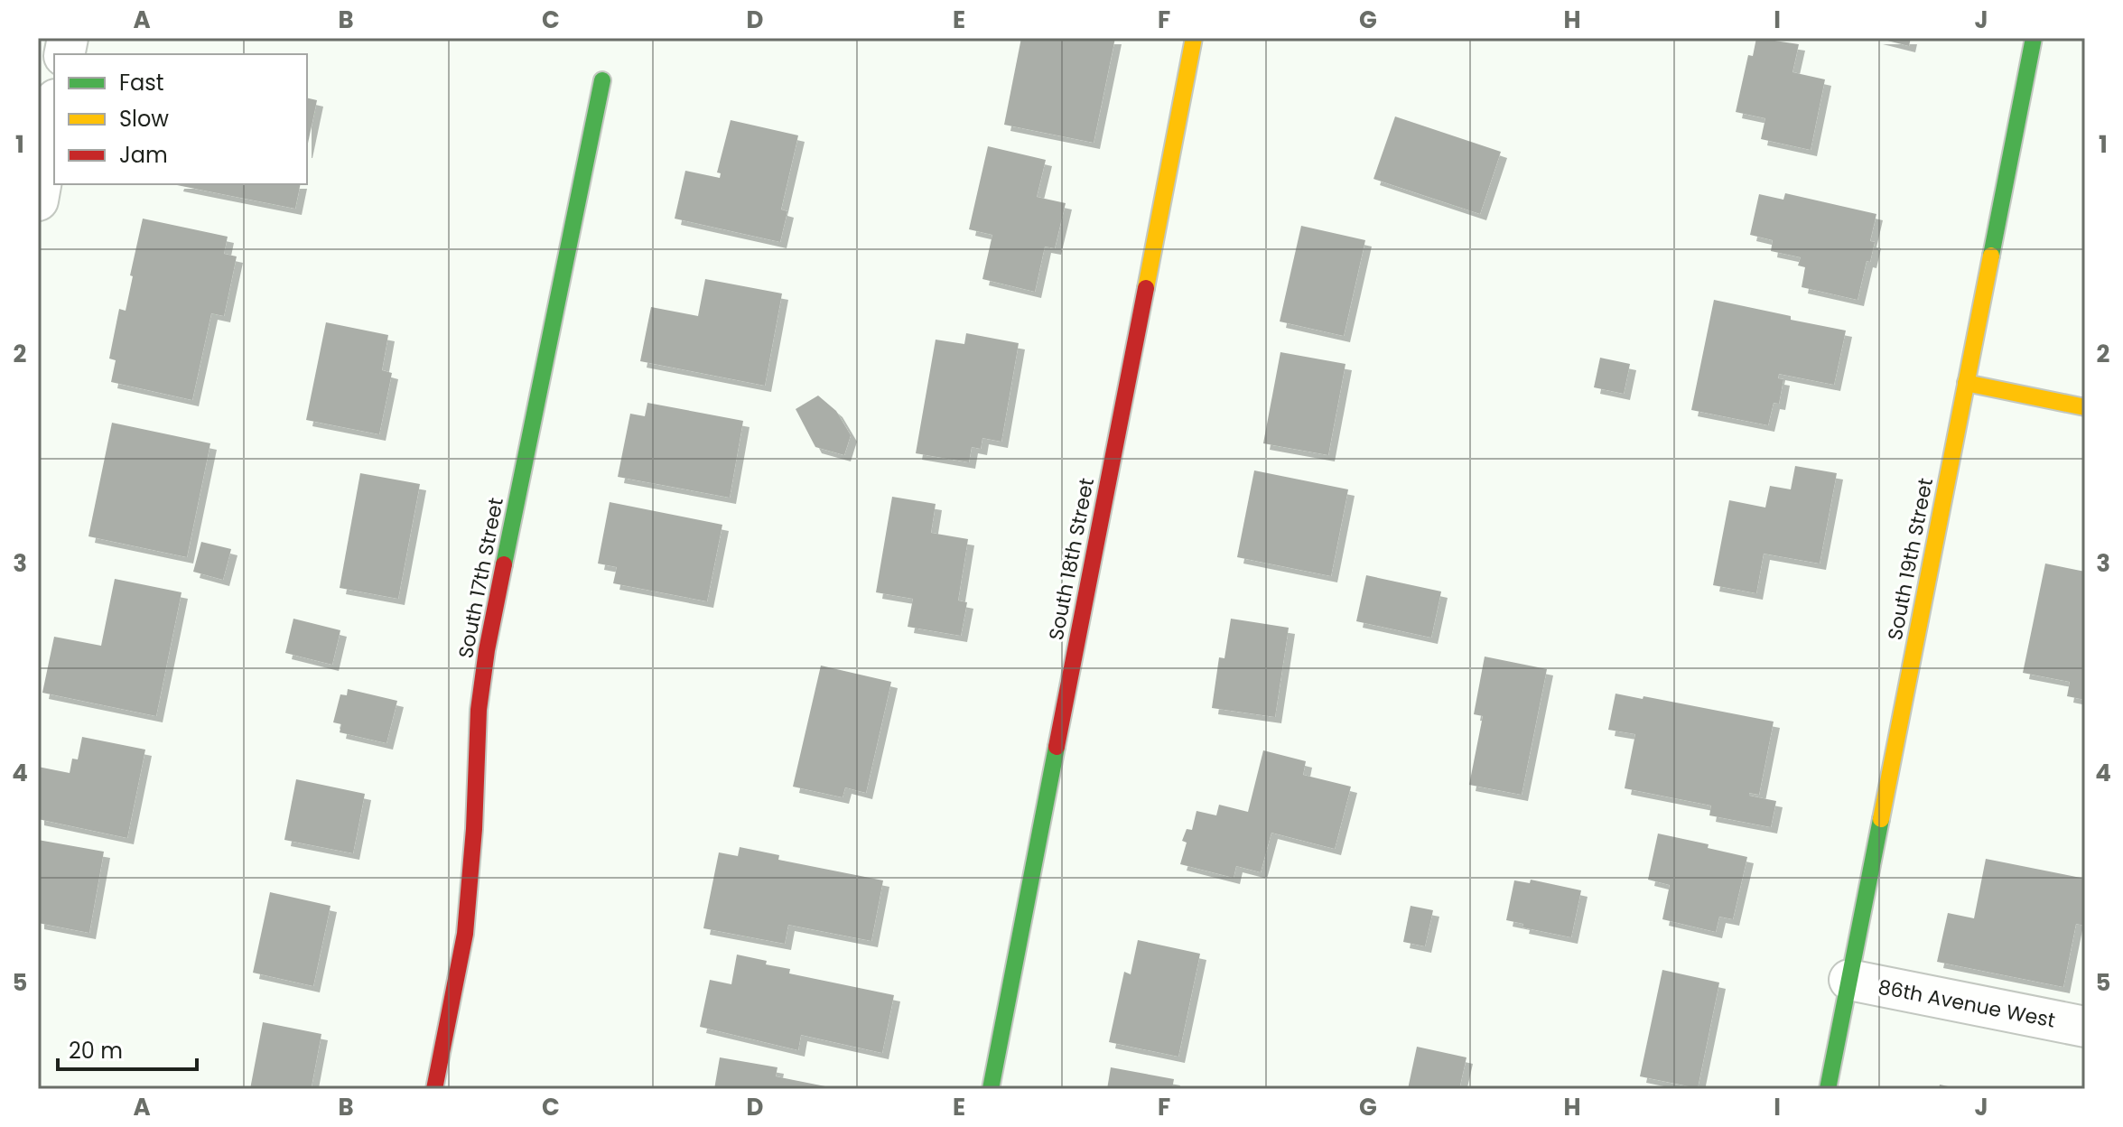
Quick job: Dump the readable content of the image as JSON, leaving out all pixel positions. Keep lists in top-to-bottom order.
{
  "streets": {
    "street": [
      "South 18th Street",
      "South 19th Street",
      "South 17th Street",
      "86th Avenue West"
    ]
  },
  "crossings": [
    ["South 19th Street", "86th Avenue West"]
  ],
  "legend": ["Fast", "Slow", "Jam"],
  "scale_bar": "20 m",
  "grid": {
    "columns": [
      "A",
      "B",
      "C",
      "D",
      "E",
      "F",
      "G",
      "H",
      "I",
      "J"
    ],
    "rows": [
      "1",
      "2",
      "3",
      "4",
      "5"
    ]
  }
}
